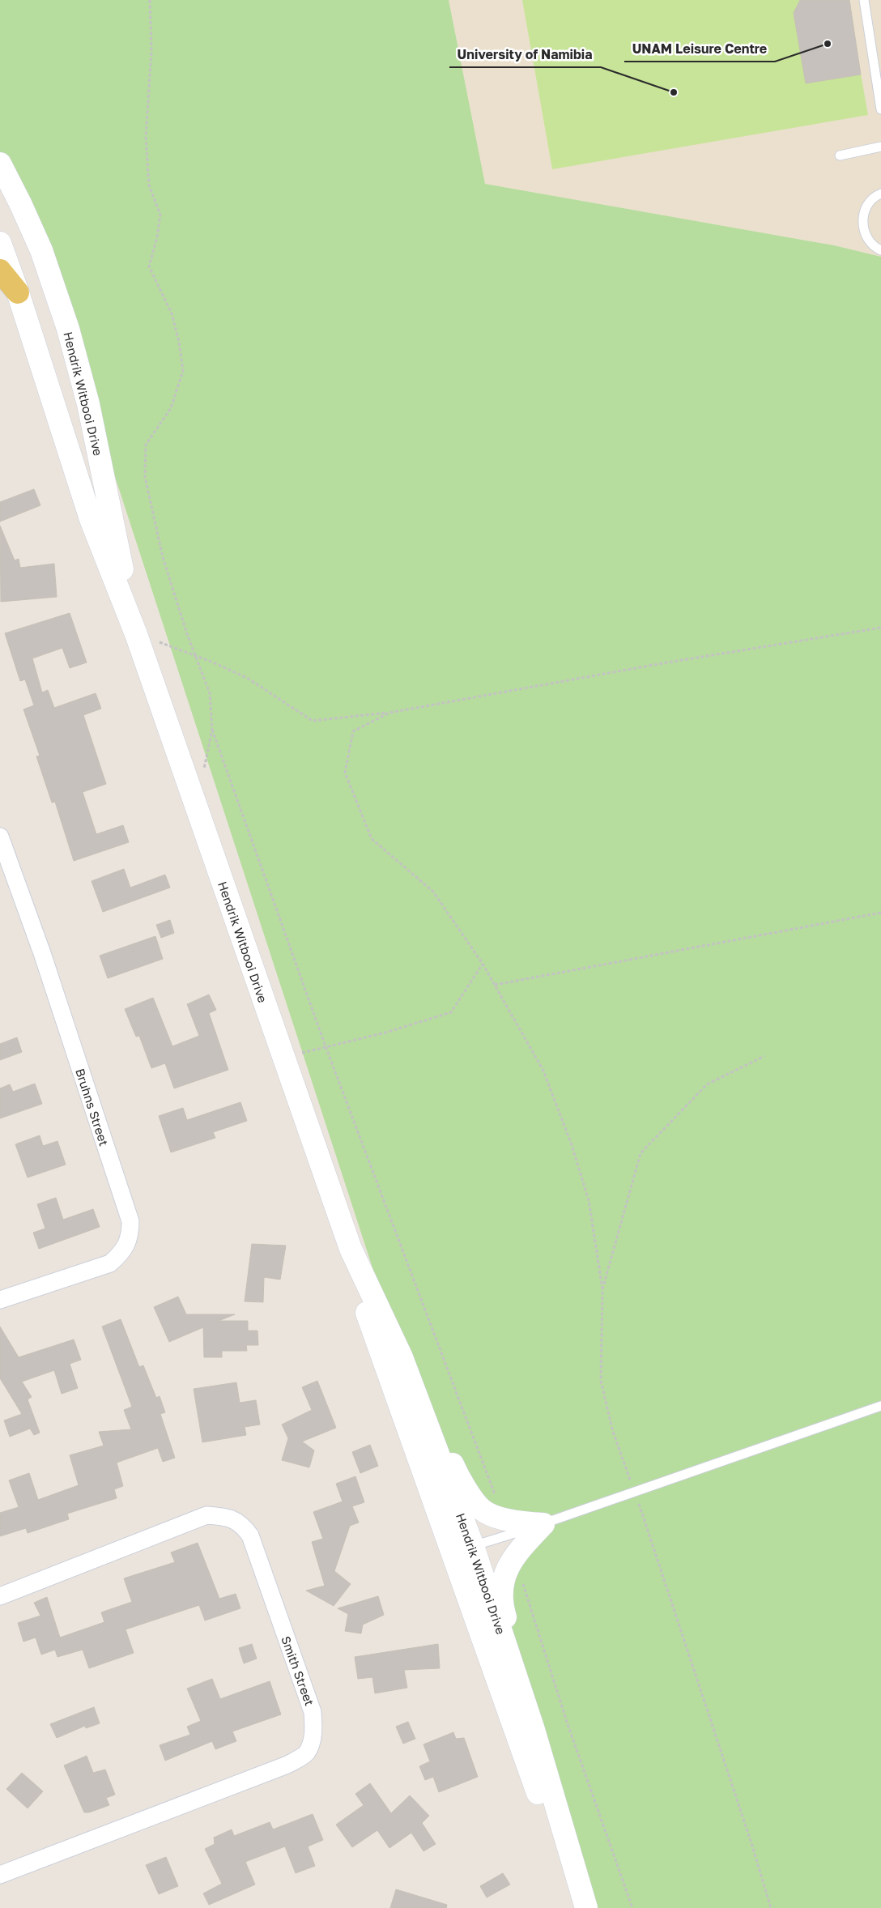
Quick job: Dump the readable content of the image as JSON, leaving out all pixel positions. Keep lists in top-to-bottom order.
{
  "streets": {
    "main road": ["Hendrik Witbooi Drive"],
    "street": ["Bruhns Street", "Smith Street"]
  },
  "places": ["UNAM Leisure Centre", "University of Namibia"]
}
